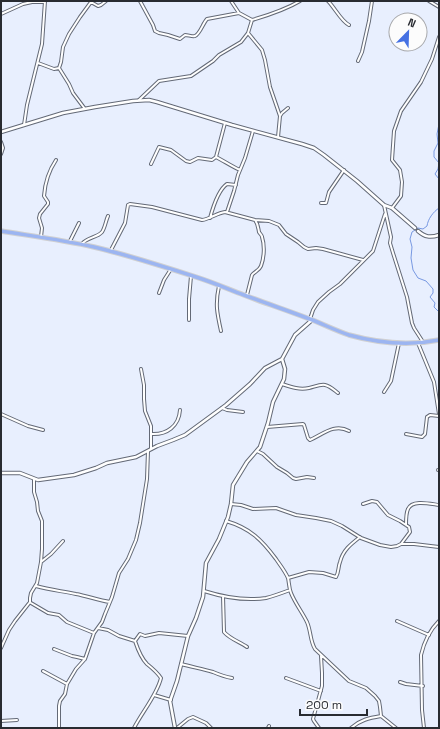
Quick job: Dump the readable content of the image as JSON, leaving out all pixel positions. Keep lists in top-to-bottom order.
{
  "scale_bar": "200 m",
  "north": "top right"
}
